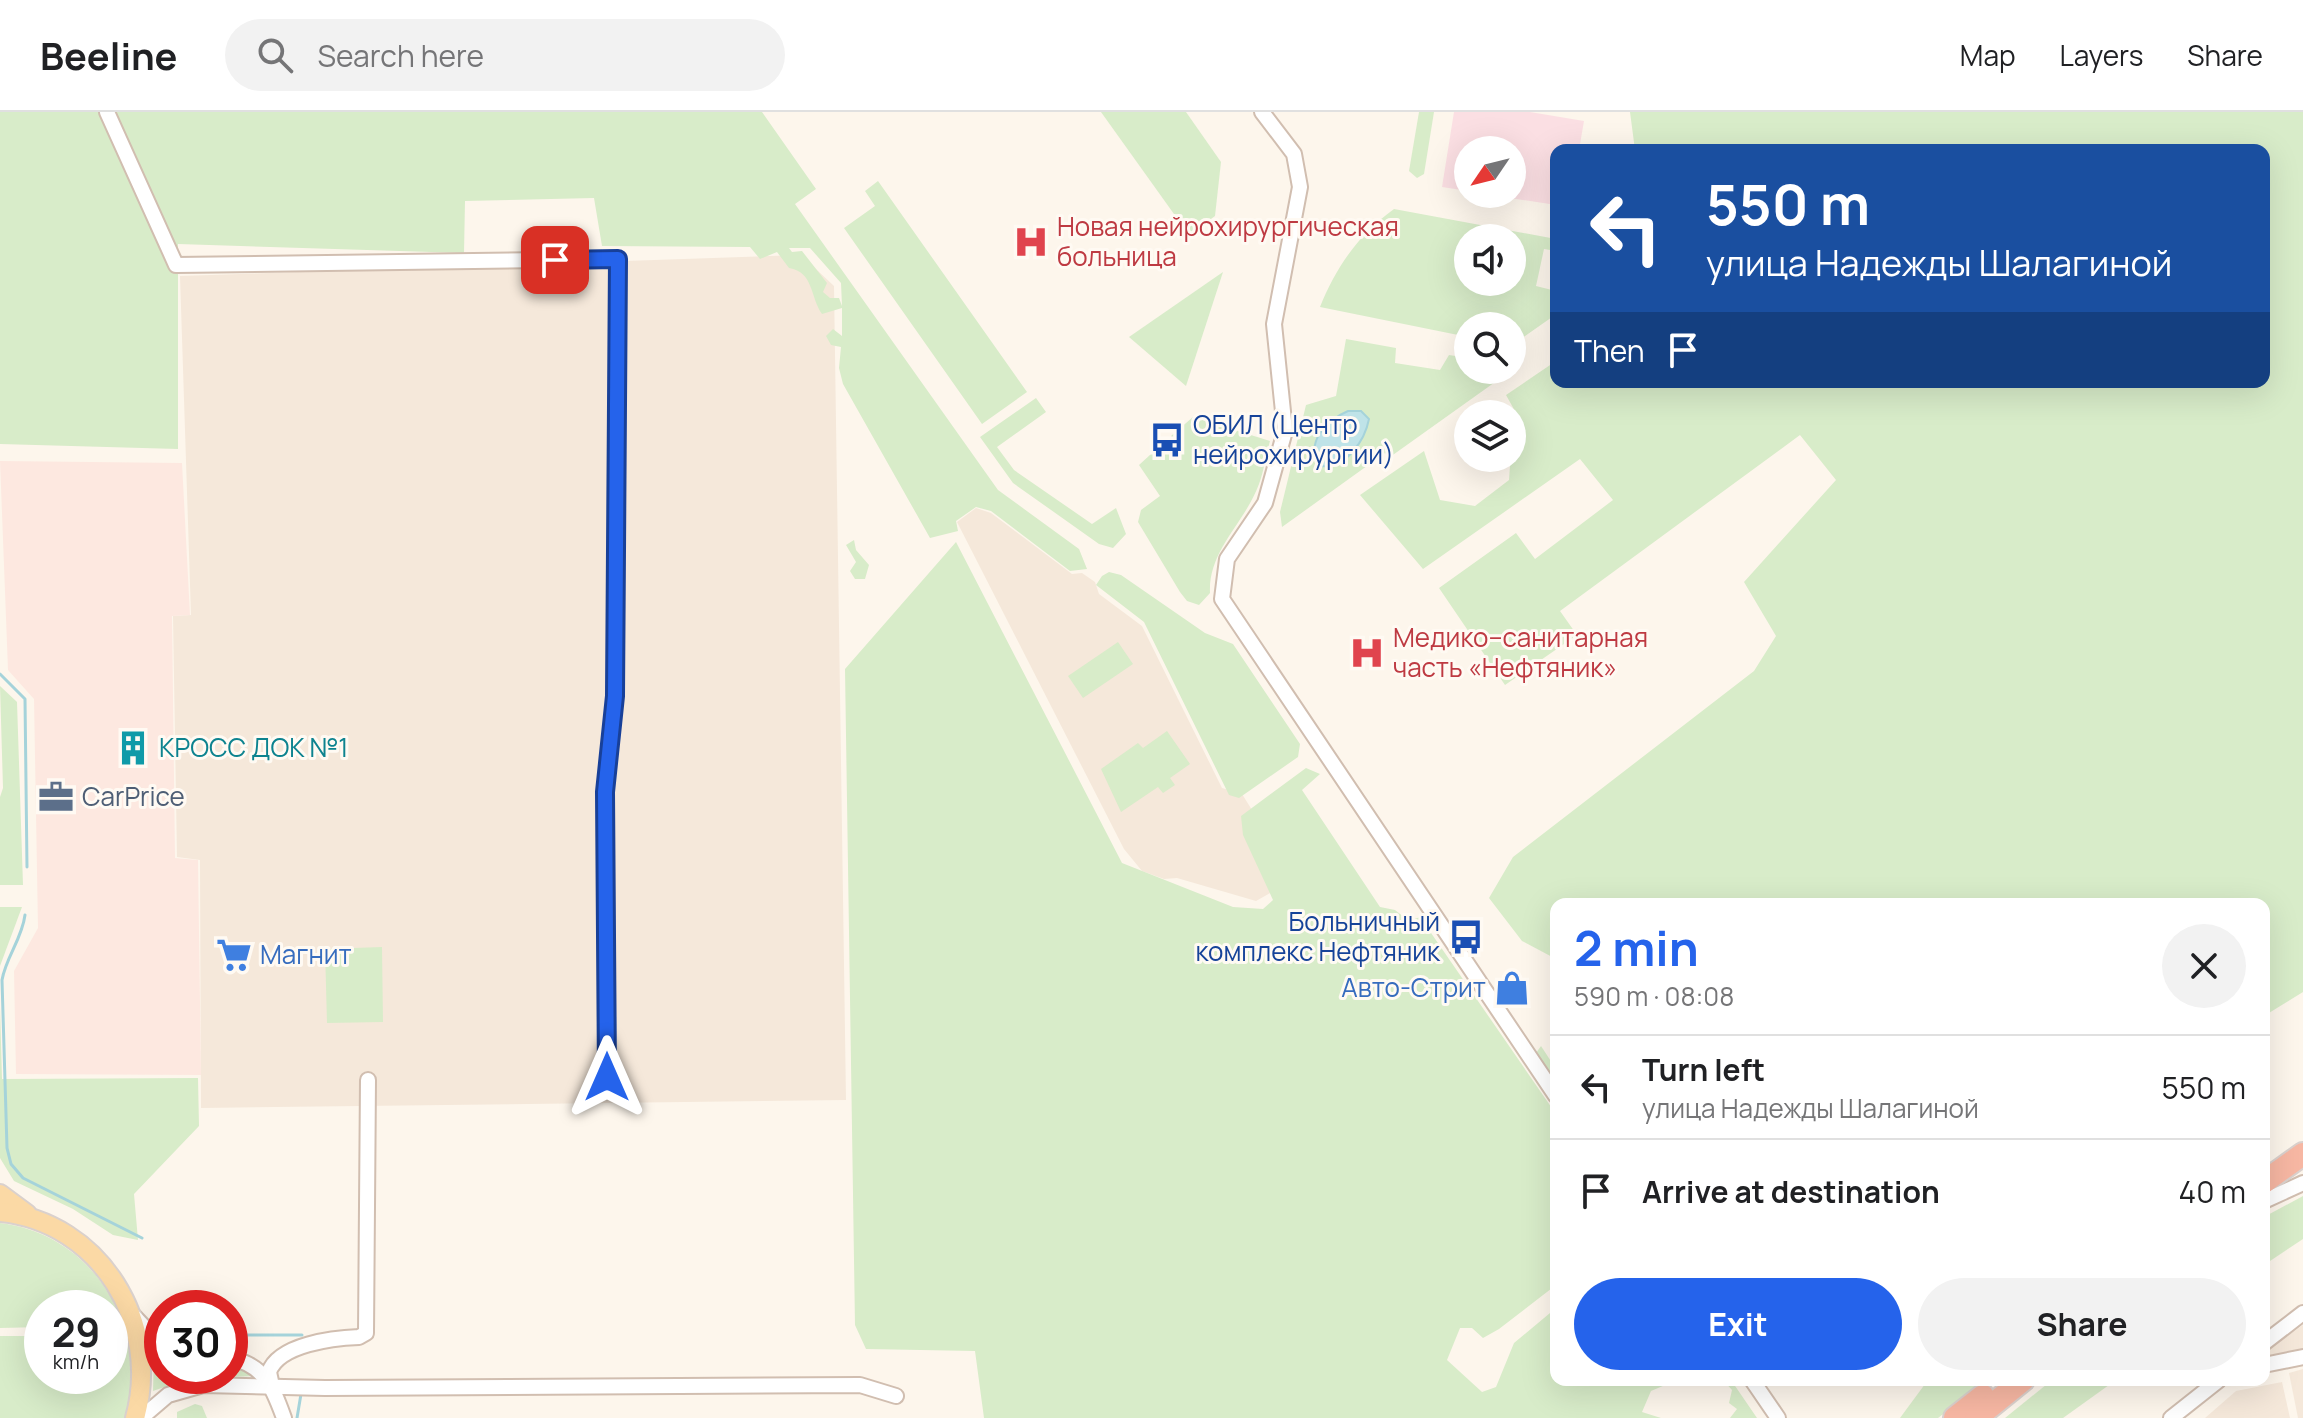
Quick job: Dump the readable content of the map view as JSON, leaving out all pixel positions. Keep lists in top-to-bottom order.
{
  "places": {
    "hospital": ["Новая нейрохирургическая больница", "Медико–санитарная часть «Нефтяник»"],
    "bus stop": ["ОБИЛ (Центр нейрохирургии)", "Больничный комплекс Нефтяник"],
    "building": ["КРОСС ДОК №1"],
    "office": ["CarPrice"],
    "supermarket": ["Магнит"],
    "shop": ["Авто-Стрит"]
  },
  "north": "bottom left",
  "page": {
    "header": "Beeline",
    "search": "Search here",
    "nav": ["Map", "Layers", "Share"],
    "turn": ["550 m", "улица Надежды Шалагиной"],
    "then": "Then",
    "heading": ["2 min", "590 m · 08:08"],
    "list": [
      {
        "name": "Turn left",
        "note": "улица Надежды Шалагиной",
        "value": "550 m"
      },
      {
        "name": "Arrive at destination",
        "value": "40 m"
      }
    ],
    "buttons": ["Exit", "Share"],
    "speed": "29 km/h",
    "limit": "30"
  }
}
